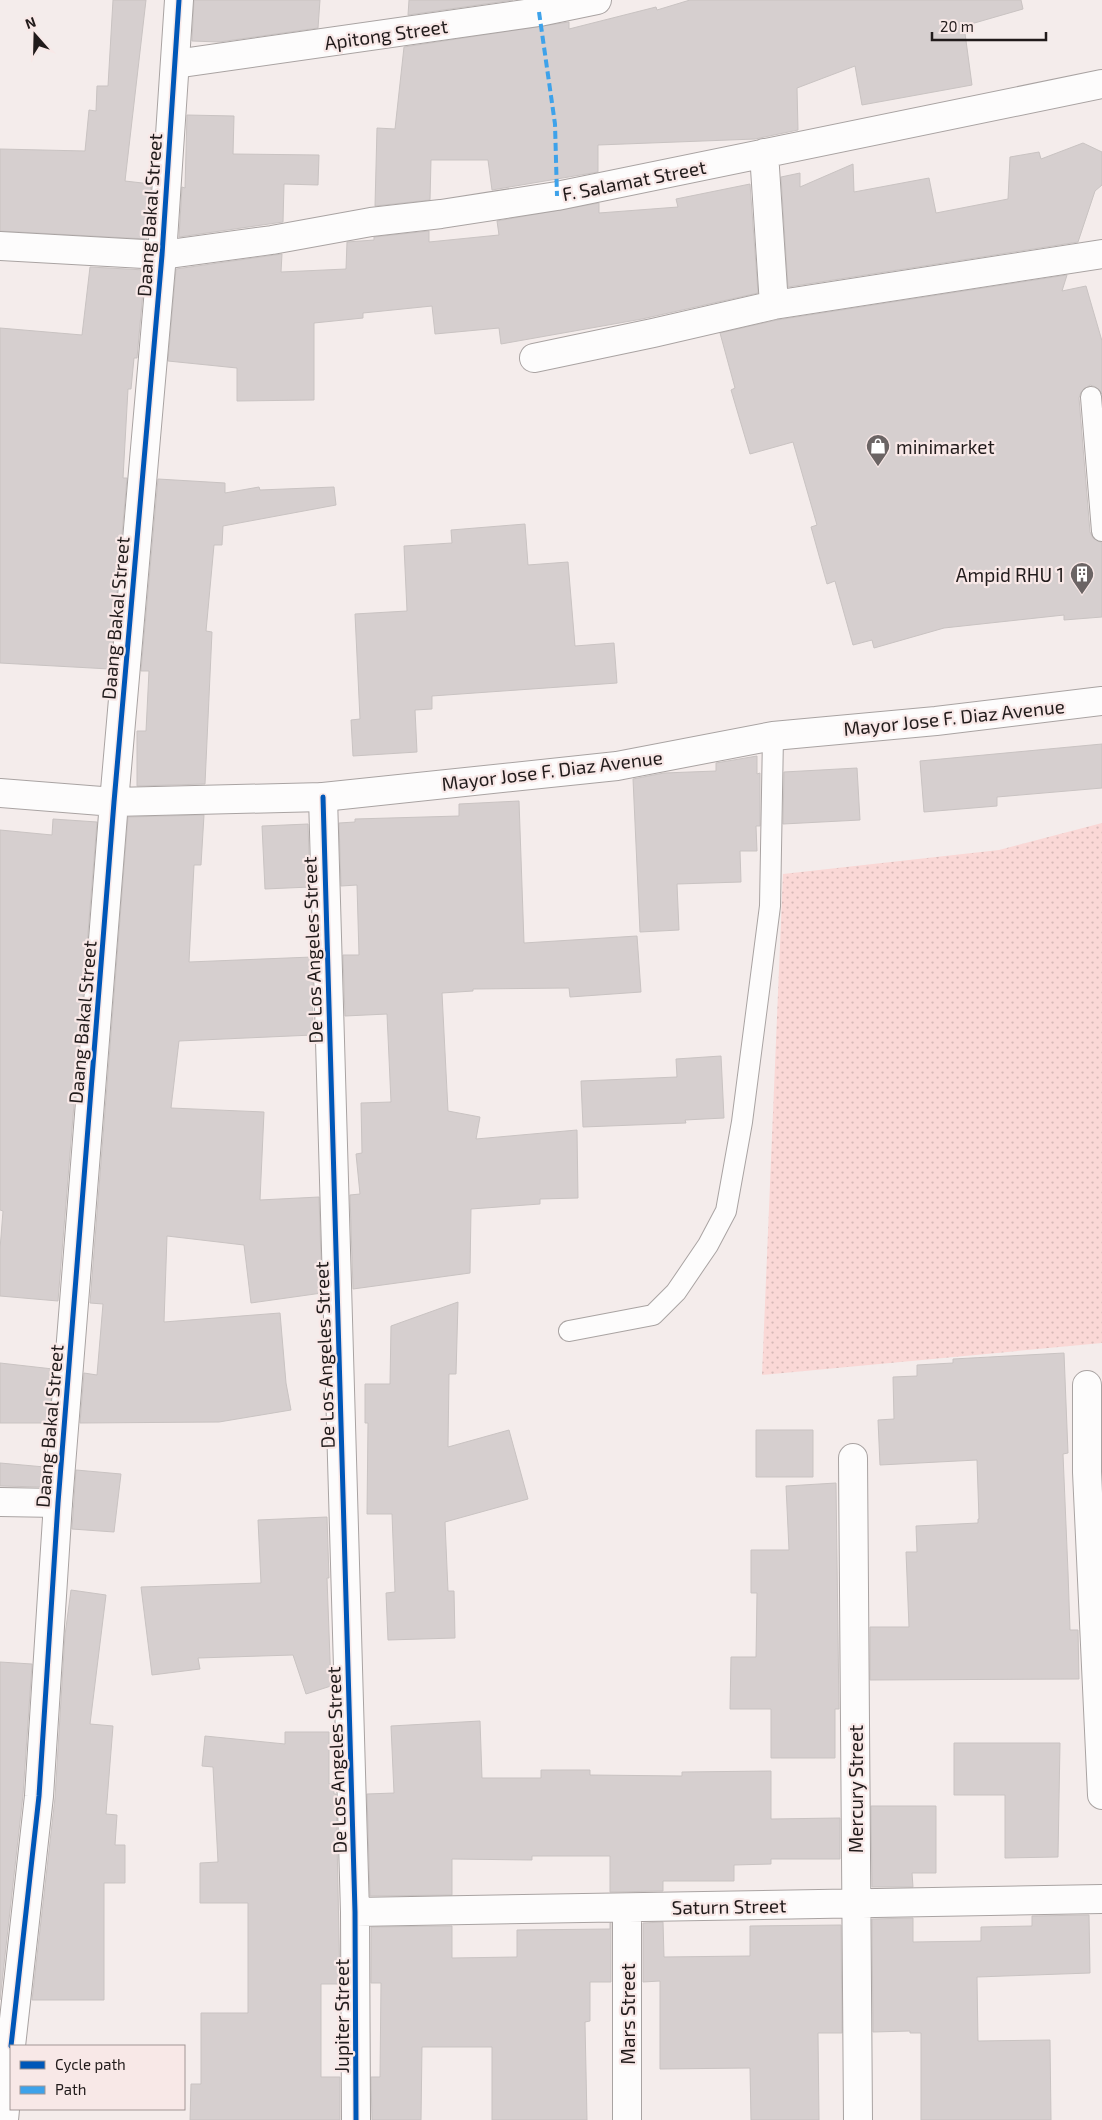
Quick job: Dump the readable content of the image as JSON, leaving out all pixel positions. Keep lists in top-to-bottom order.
{
  "streets": {
    "street": [
      "Apitong Street",
      "F. Salamat Street",
      "Daang Bakal Street",
      "Mayor Jose F. Diaz Avenue",
      "De Los Angeles Street",
      "Mercury Street",
      "Saturn Street",
      "Mars Street",
      "Jupiter Street"
    ]
  },
  "crossings": [
    ["Apitong Street", "Daang Bakal Street"],
    ["F. Salamat Street", "Daang Bakal Street"],
    ["Daang Bakal Street", "Mayor Jose F. Diaz Avenue"],
    ["Mayor Jose F. Diaz Avenue", "De Los Angeles Street"],
    ["De Los Angeles Street", "Saturn Street"],
    ["De Los Angeles Street", "Jupiter Street"],
    ["Mercury Street", "Saturn Street"],
    ["Saturn Street", "Mars Street"],
    ["Saturn Street", "Jupiter Street"]
  ],
  "places": {
    "shop": ["minimarket"],
    "building": ["Ampid RHU 1"]
  },
  "legend": ["Cycle path", "Path"],
  "scale_bar": "20 m",
  "north": "top"
}
